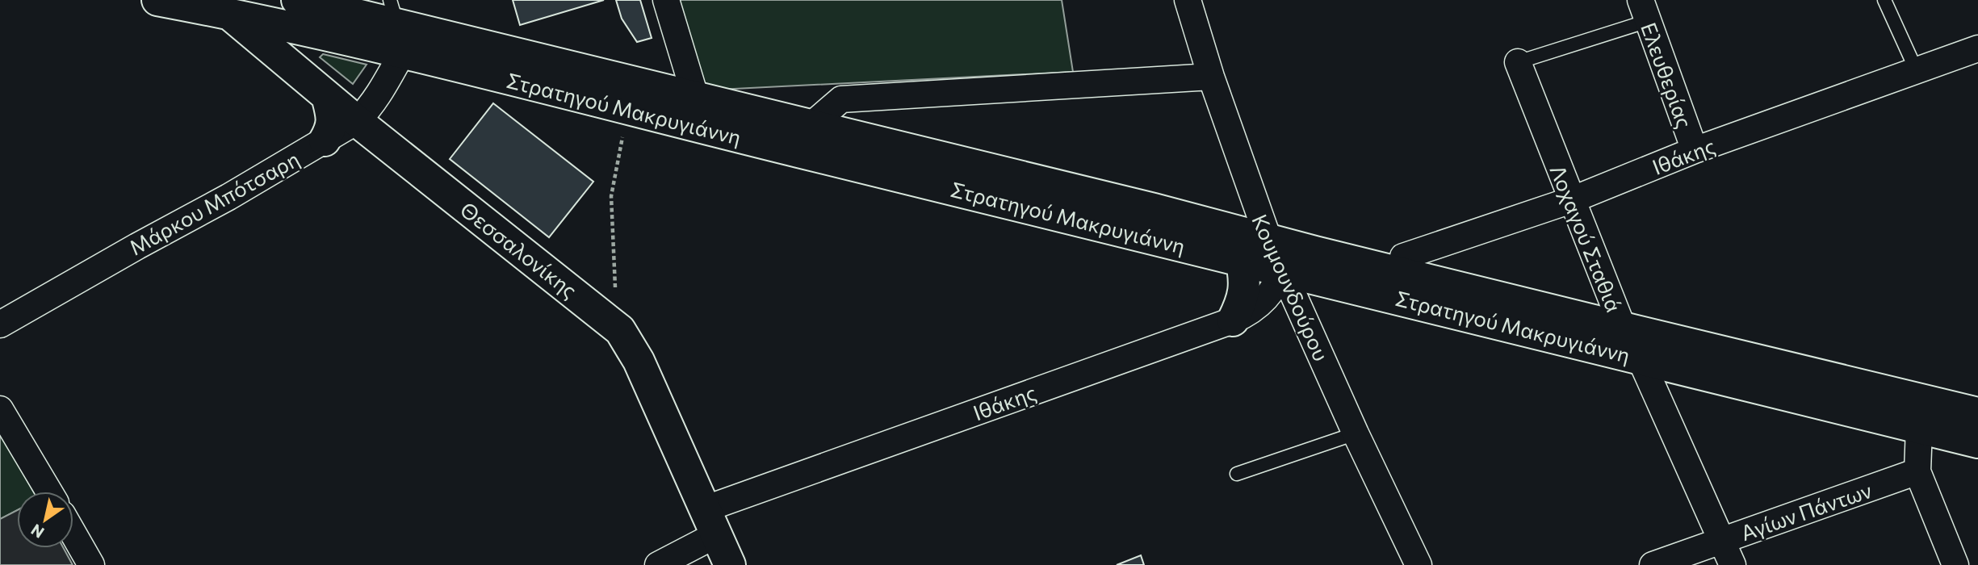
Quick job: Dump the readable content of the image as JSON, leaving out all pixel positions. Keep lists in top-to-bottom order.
{
  "streets": {
    "street": [
      "Ελευθερίας",
      "Στρατηγού Μακρυγιάννη",
      "Ιθάκης",
      "Μάρκου Μπότσαρη",
      "Λοχαγού Σταθιά",
      "Θεσσαλονίκης",
      "Κουμουνδούρου",
      "Αγίων Πάντων"
    ]
  },
  "crossings": [
    ["Ελευθερίας", "Ιθάκης"],
    ["Στρατηγού Μακρυγιάννη", "Ιθάκης"],
    ["Στρατηγού Μακρυγιάννη", "Μάρκου Μπότσαρη"],
    ["Στρατηγού Μακρυγιάννη", "Λοχαγού Σταθιά"],
    ["Στρατηγού Μακρυγιάννη", "Θεσσαλονίκης"],
    ["Στρατηγού Μακρυγιάννη", "Κουμουνδούρου"],
    ["Ιθάκης", "Λοχαγού Σταθιά"],
    ["Ιθάκης", "Θεσσαλονίκης"],
    ["Ιθάκης", "Κουμουνδούρου"],
    ["Μάρκου Μπότσαρη", "Θεσσαλονίκης"],
    ["Λοχαγού Σταθιά", "Αγίων Πάντων"]
  ],
  "north": "bottom left"
}
